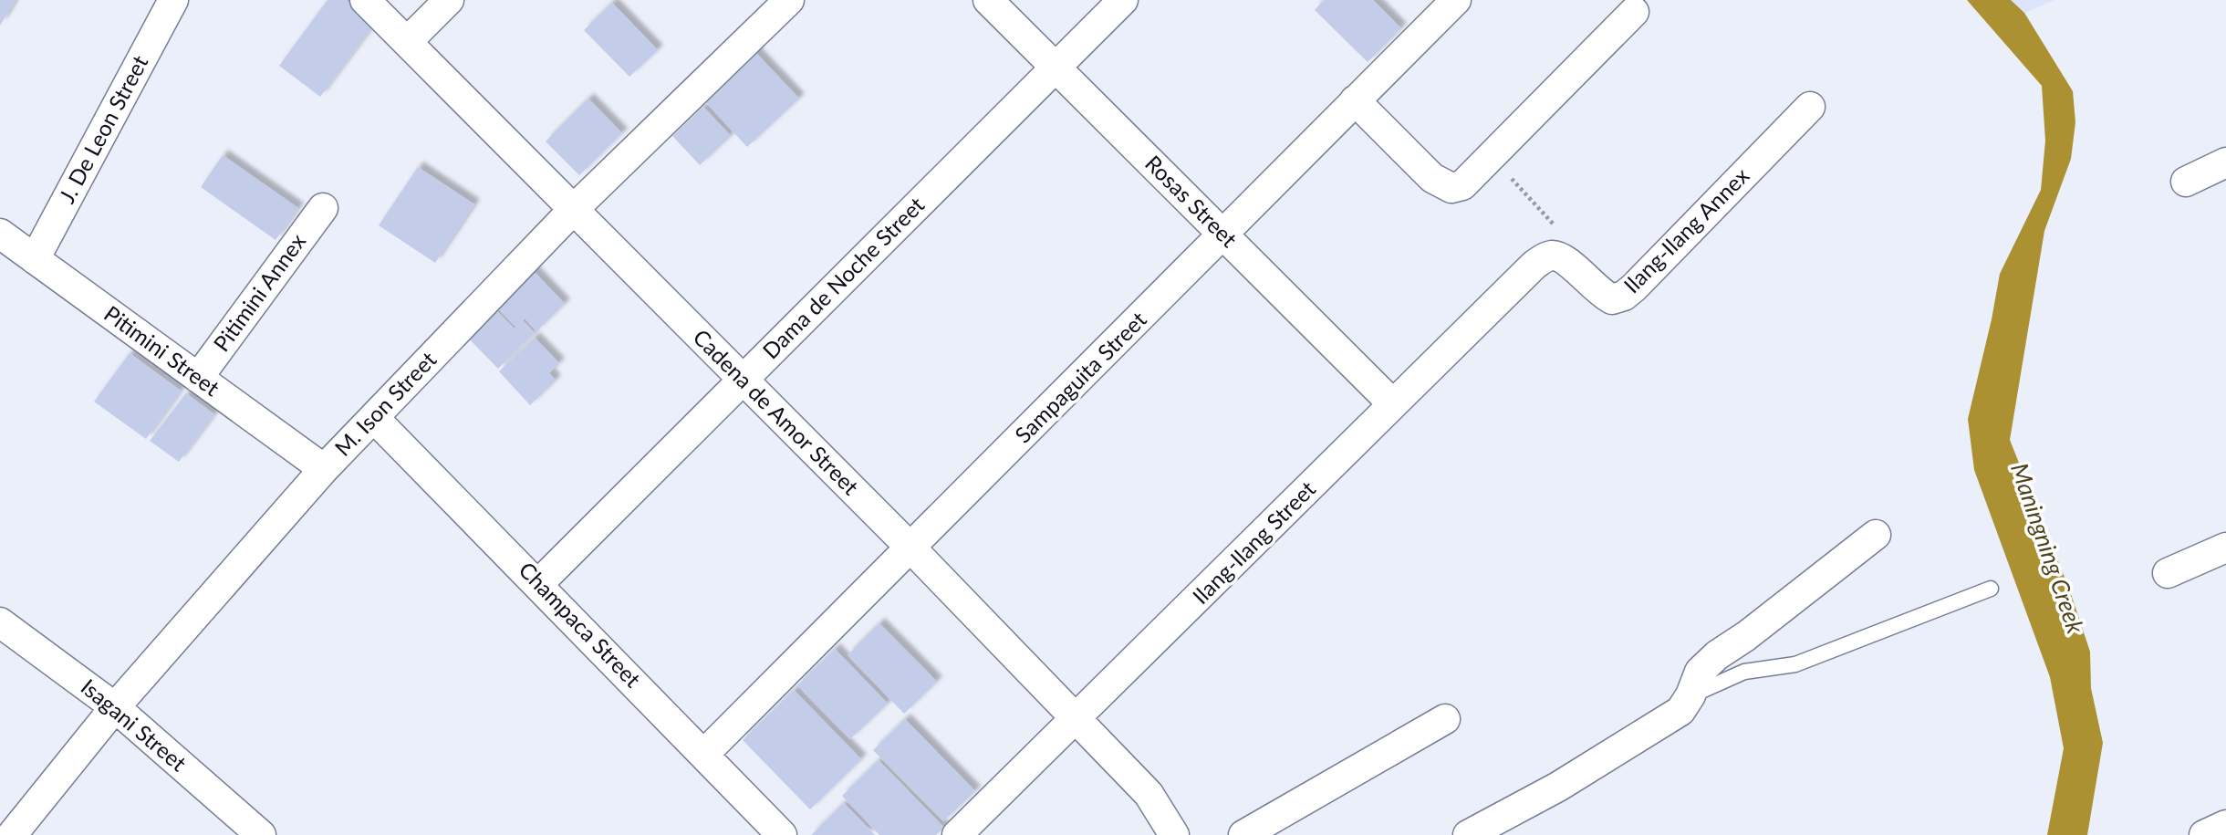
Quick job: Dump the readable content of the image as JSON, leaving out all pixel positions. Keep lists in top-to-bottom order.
{
  "streets": {
    "street": [
      "J. De Leon Street",
      "Rosas Street",
      "Ilang-Ilang Annex",
      "Dama de Noche Street",
      "Pitimini Annex",
      "Pitimini Street",
      "Sampaguita Street",
      "M. Ison Street",
      "Cadena de Amor Street",
      "Ilang-Ilang Street",
      "Champaca Street",
      "Isagani Street"
    ]
  },
  "crossings": [
    ["J. De Leon Street", "Pitimini Street"],
    ["Rosas Street", "Dama de Noche Street"],
    ["Rosas Street", "Sampaguita Street"],
    ["Rosas Street", "Ilang-Ilang Street"],
    ["Ilang-Ilang Annex", "Ilang-Ilang Street"],
    ["Dama de Noche Street", "Cadena de Amor Street"],
    ["Dama de Noche Street", "Champaca Street"],
    ["Pitimini Annex", "Pitimini Street"],
    ["Pitimini Street", "M. Ison Street"],
    ["Sampaguita Street", "Cadena de Amor Street"],
    ["Sampaguita Street", "Champaca Street"],
    ["M. Ison Street", "Cadena de Amor Street"],
    ["M. Ison Street", "Champaca Street"],
    ["M. Ison Street", "Isagani Street"],
    ["Cadena de Amor Street", "Ilang-Ilang Street"]
  ],
  "water": ["Maningning Creek"]
}
